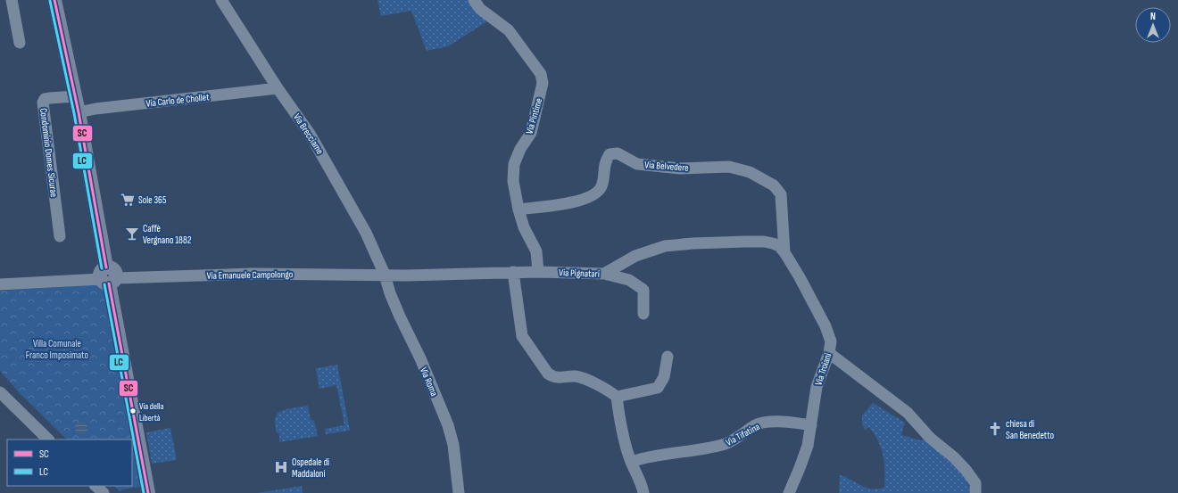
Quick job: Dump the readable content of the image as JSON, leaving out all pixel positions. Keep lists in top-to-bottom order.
{
  "streets": {
    "street": [
      "Via Carlo de Chollet",
      "Via Pintime",
      "Via Brecciame",
      "Condominio Domes Sicurae",
      "Via Belvedere",
      "Via Pignatari",
      "Via Emanuele Campolongo",
      "Via Troiani",
      "Via Roma",
      "Via Tifatina"
    ]
  },
  "crossings": [
    ["Via Carlo de Chollet", "Via Brecciame"],
    ["Via Pintime", "Via Belvedere"],
    ["Via Pintime", "Via Pignatari"],
    ["Via Brecciame", "Via Pignatari"],
    ["Via Brecciame", "Via Emanuele Campolongo"],
    ["Via Brecciame", "Via Roma"],
    ["Via Belvedere", "Via Pignatari"],
    ["Via Belvedere", "Via Troiani"],
    ["Via Pignatari", "Via Emanuele Campolongo"],
    ["Via Pignatari", "Via Troiani"],
    ["Via Pignatari", "Via Roma"],
    ["Via Emanuele Campolongo", "Via Roma"],
    ["Via Troiani", "Via Tifatina"]
  ],
  "parks": ["Villa Comunale Franco Imposimato"],
  "places": {
    "supermarket": ["Sole 365"],
    "bar": ["Caffè Vergnano 1882"],
    "other": ["Via della Libertà"],
    "church": ["chiesa di San Benedetto"],
    "hospital": ["Ospedale di Maddaloni"]
  },
  "lines": ["transit line SC", "transit line LC"],
  "legend": ["SC", "LC"],
  "north": "top"
}
